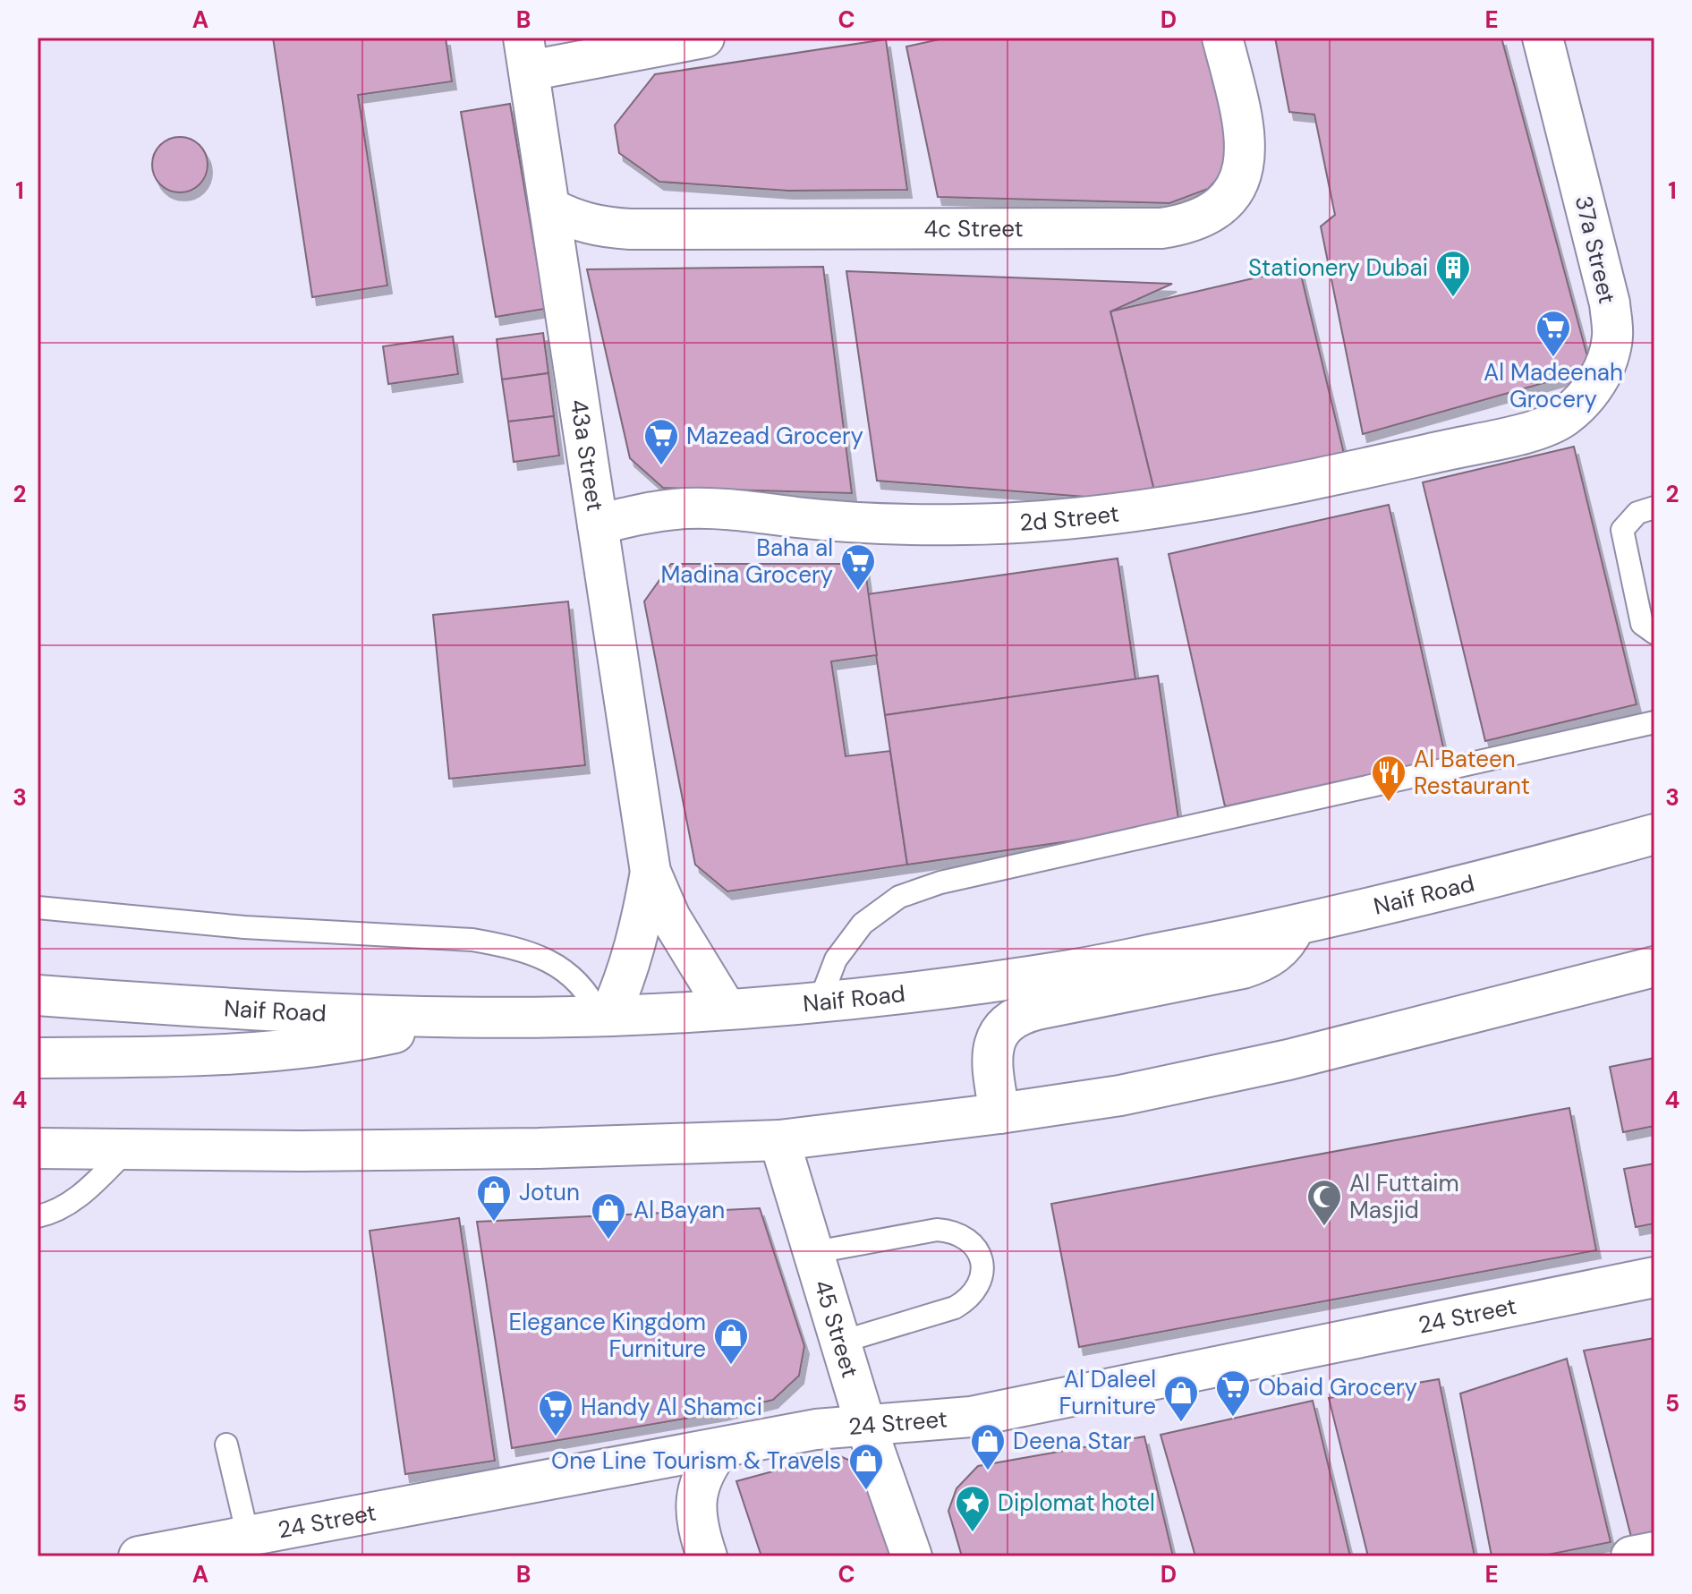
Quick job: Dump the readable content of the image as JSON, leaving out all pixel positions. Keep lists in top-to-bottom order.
{
  "streets": {
    "street": [
      "4c Street",
      "37a Street",
      "43a Street",
      "2d Street",
      "Naif Road",
      "24 Street",
      "45 Street"
    ]
  },
  "crossings": [
    ["4c Street", "43a Street"],
    ["37a Street", "2d Street"],
    ["43a Street", "2d Street"],
    ["43a Street", "Naif Road"],
    ["24 Street", "45 Street"]
  ],
  "places": {
    "building": ["Stationery Dubai"],
    "supermarket": [
      "Al Madeenah Grocery",
      "Mazead Grocery",
      "Baha al Madina Grocery",
      "Obaid Grocery",
      "Handy Al Shamci"
    ],
    "restaurant": ["Al Bateen Restaurant"],
    "shop": [
      "Jotun",
      "Al Bayan",
      "Elegance Kingdom Furniture",
      "Al Daleel Furniture",
      "Deena Star",
      "One Line Tourism & Travels"
    ],
    "mosque": ["Al Futtaim Masjid"],
    "place": ["Diplomat hotel"]
  },
  "grid": {
    "columns": [
      "A",
      "B",
      "C",
      "D",
      "E"
    ],
    "rows": [
      "1",
      "2",
      "3",
      "4",
      "5"
    ]
  }
}
